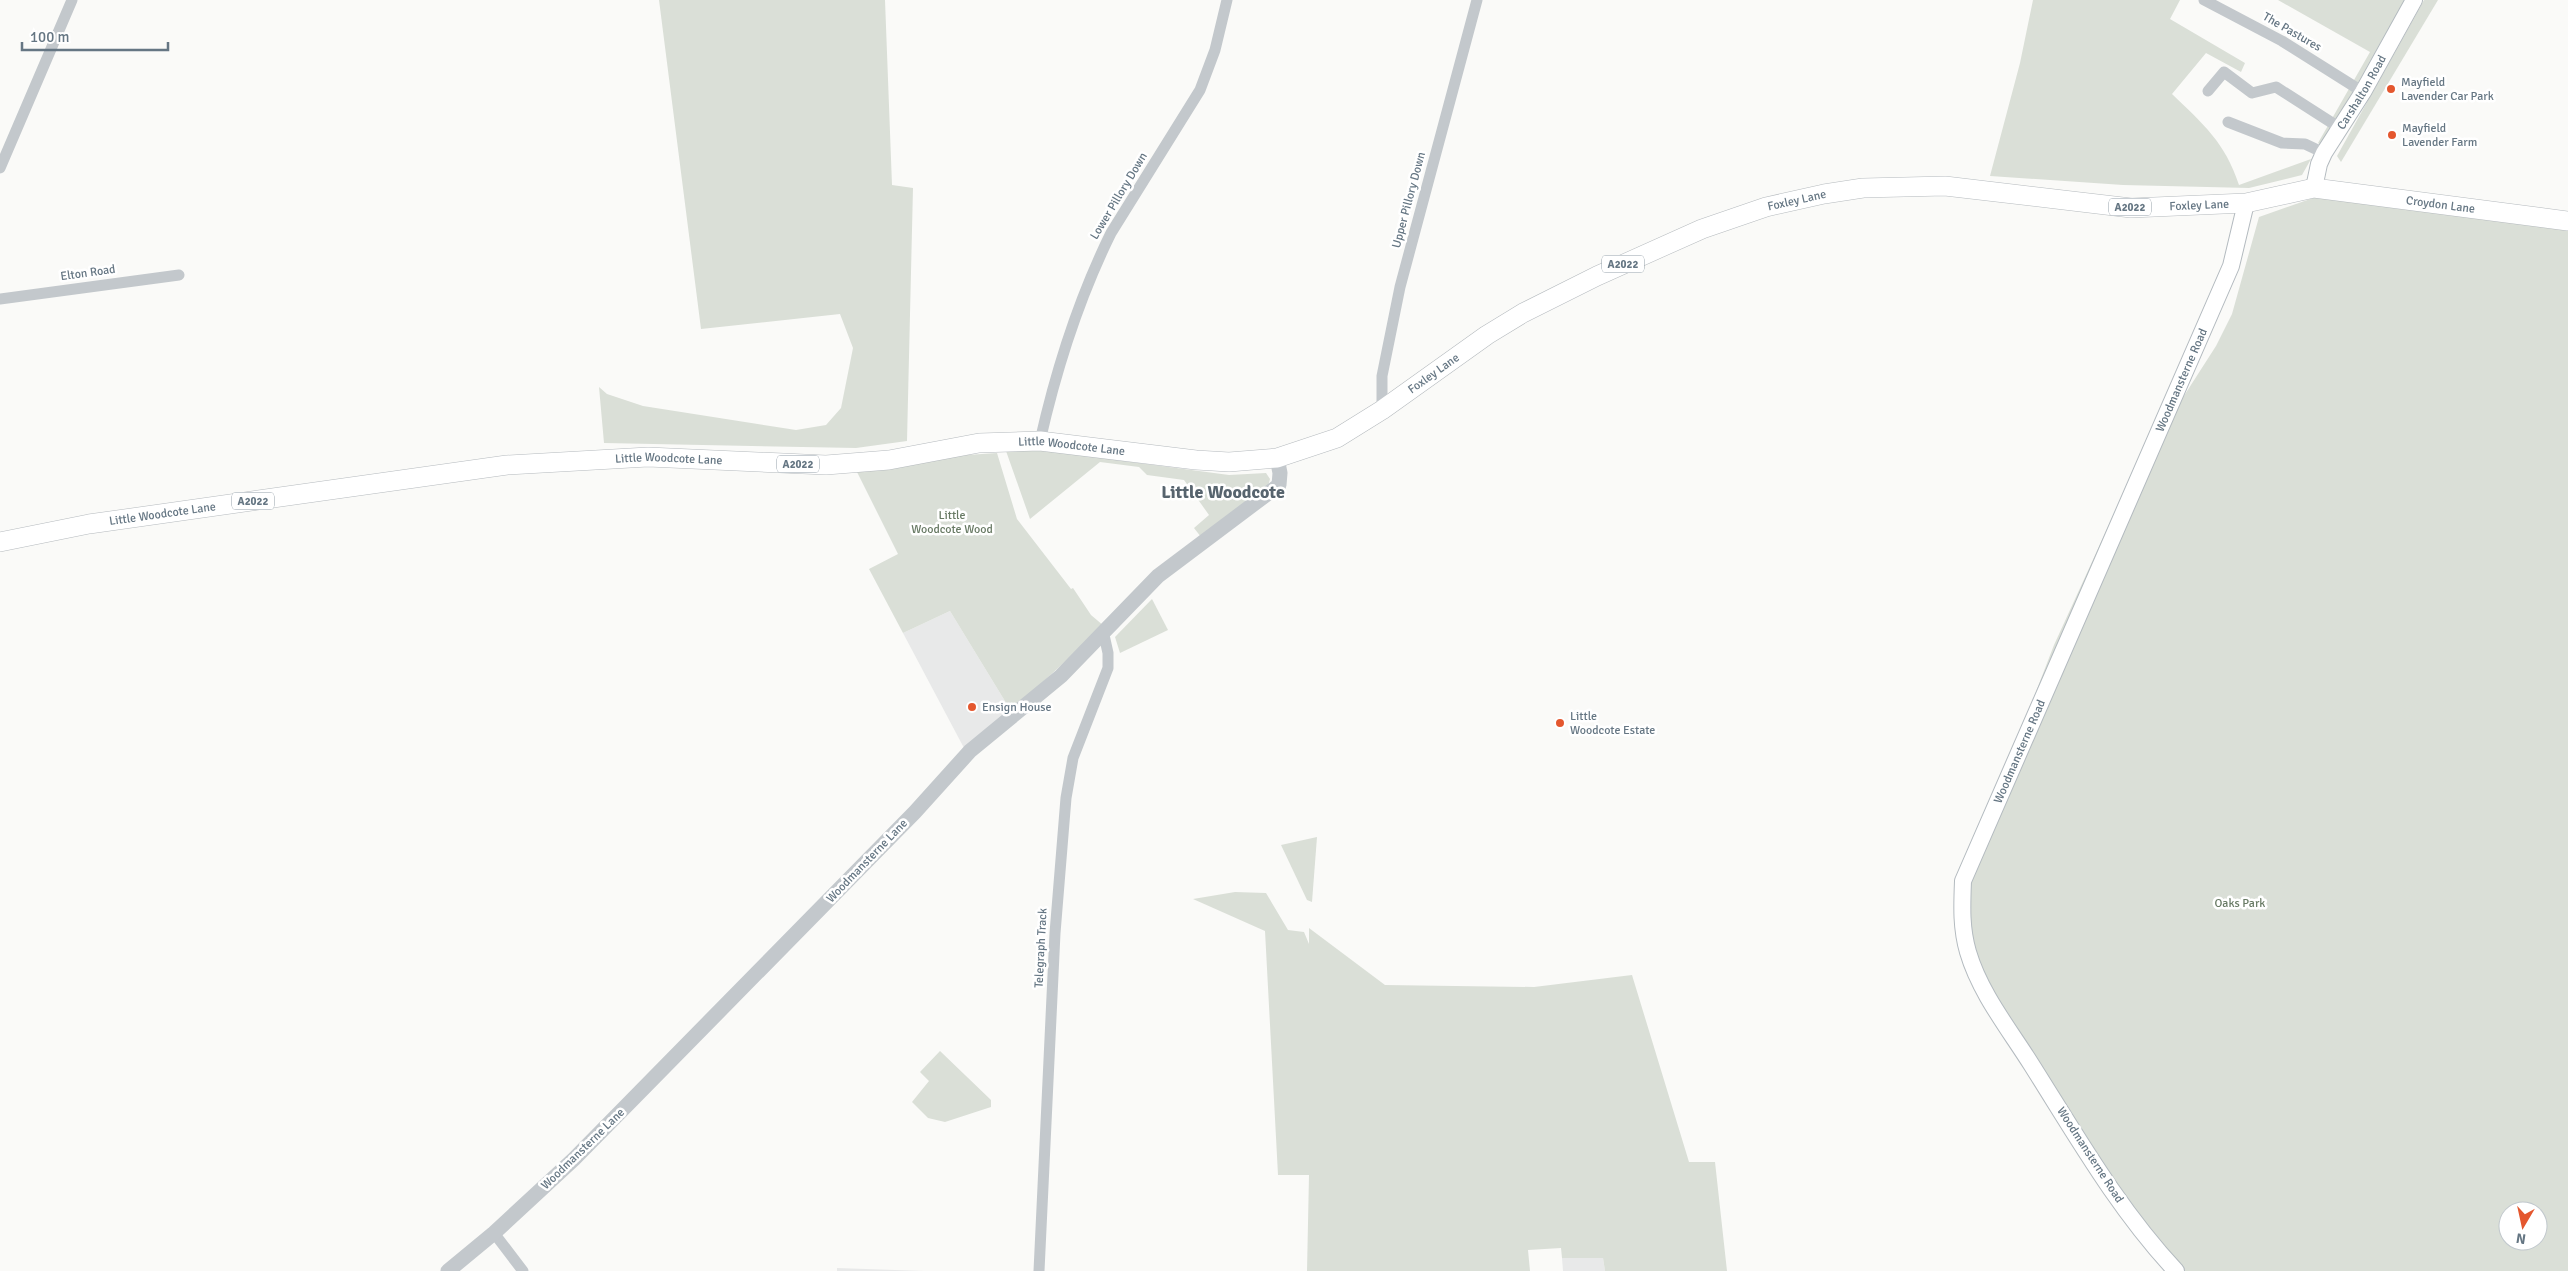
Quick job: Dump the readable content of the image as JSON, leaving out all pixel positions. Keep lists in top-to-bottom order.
{
  "streets": {
    "main road": [
      "Carshalton Road",
      "Foxley Lane",
      "Croydon Lane",
      "A2022",
      "Woodmansterne Road",
      "Little Woodcote Lane"
    ],
    "street": [
      "The Pastures",
      "Lower Pillory Down",
      "Upper Pillory Down",
      "Elton Road",
      "Woodmansterne Lane",
      "Telegraph Track"
    ]
  },
  "crossings": [
    ["The Pastures", "Carshalton Road"],
    ["Carshalton Road", "Foxley Lane"],
    ["Carshalton Road", "Croydon Lane"],
    ["Lower Pillory Down", "Little Woodcote Lane"],
    ["Upper Pillory Down", "Foxley Lane"],
    ["Foxley Lane", "Croydon Lane"],
    ["Foxley Lane", "Woodmansterne Road"],
    ["Foxley Lane", "Little Woodcote Lane"],
    ["Little Woodcote Lane", "Woodmansterne Lane"],
    ["Woodmansterne Lane", "Telegraph Track"]
  ],
  "districts": ["Little Woodcote"],
  "parks": ["Little Woodcote Wood", "Oaks Park"],
  "places": [
    "Mayfield Lavender Car Park",
    "Mayfield Lavender Farm",
    "Ensign House",
    "Little Woodcote Estate"
  ],
  "scale_bar": "100 m",
  "north": "bottom"
}
